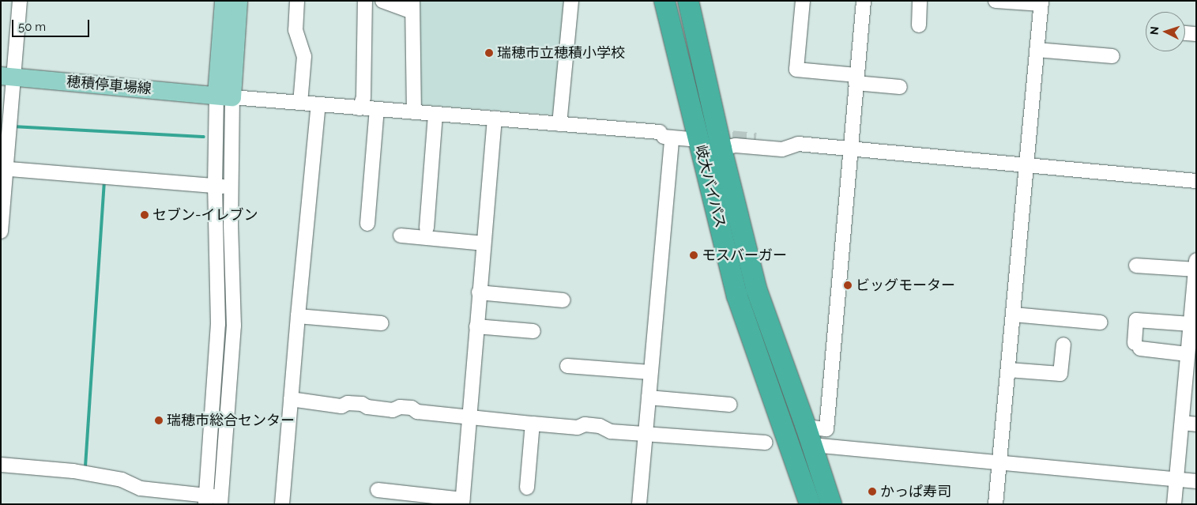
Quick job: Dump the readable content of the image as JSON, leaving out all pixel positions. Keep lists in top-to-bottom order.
{
  "streets": {
    "highway": ["岐大バイパス"],
    "main road": ["穂積停車場線"]
  },
  "places": [
    "瑞穂市立穂積小学校",
    "セブン-イレブン",
    "モスバーガー",
    "ビッグモーター",
    "瑞穂市総合センター",
    "かっぱ寿司"
  ],
  "scale_bar": "50 m",
  "north": "left"
}
